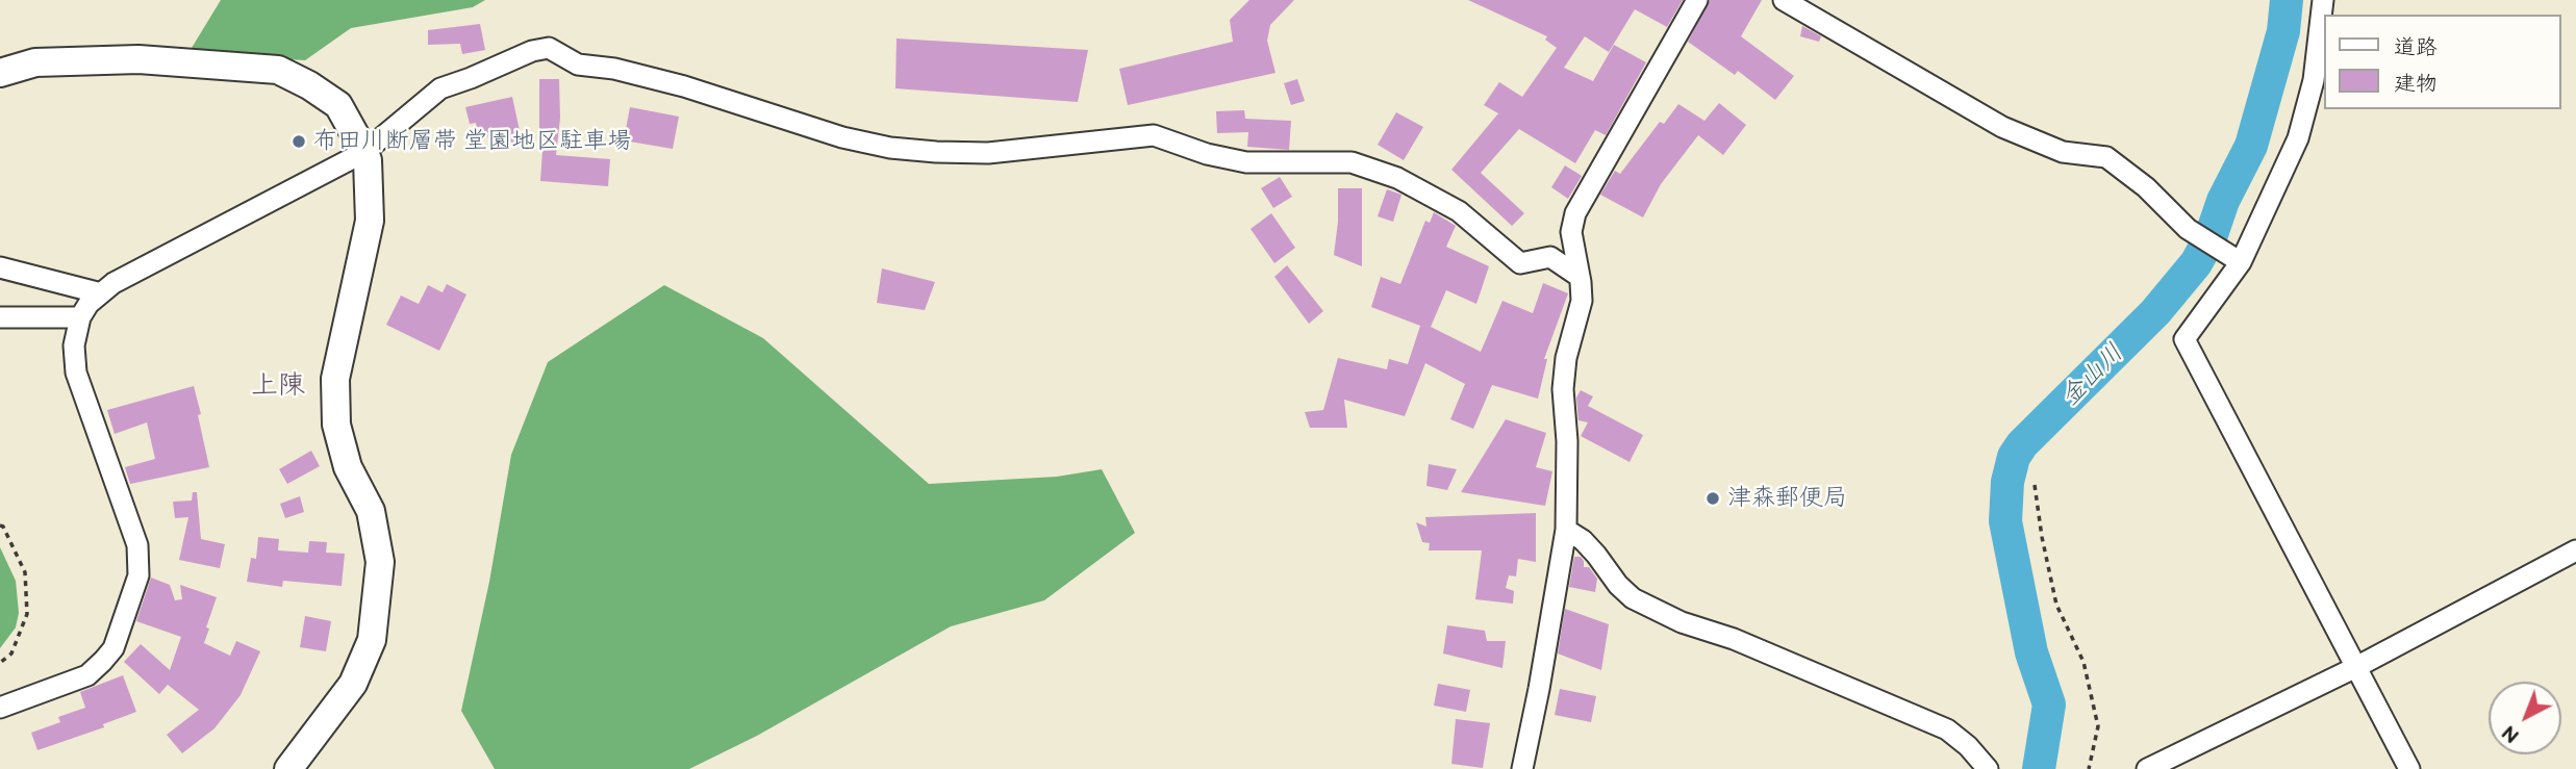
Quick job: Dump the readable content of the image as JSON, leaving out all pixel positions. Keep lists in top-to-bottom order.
{
  "districts": ["上陳"],
  "water": ["金山川"],
  "places": ["布田川断層帯 堂園地区駐車場", "津森郵便局"],
  "legend": ["道路", "建物"],
  "north": "bottom left"
}
